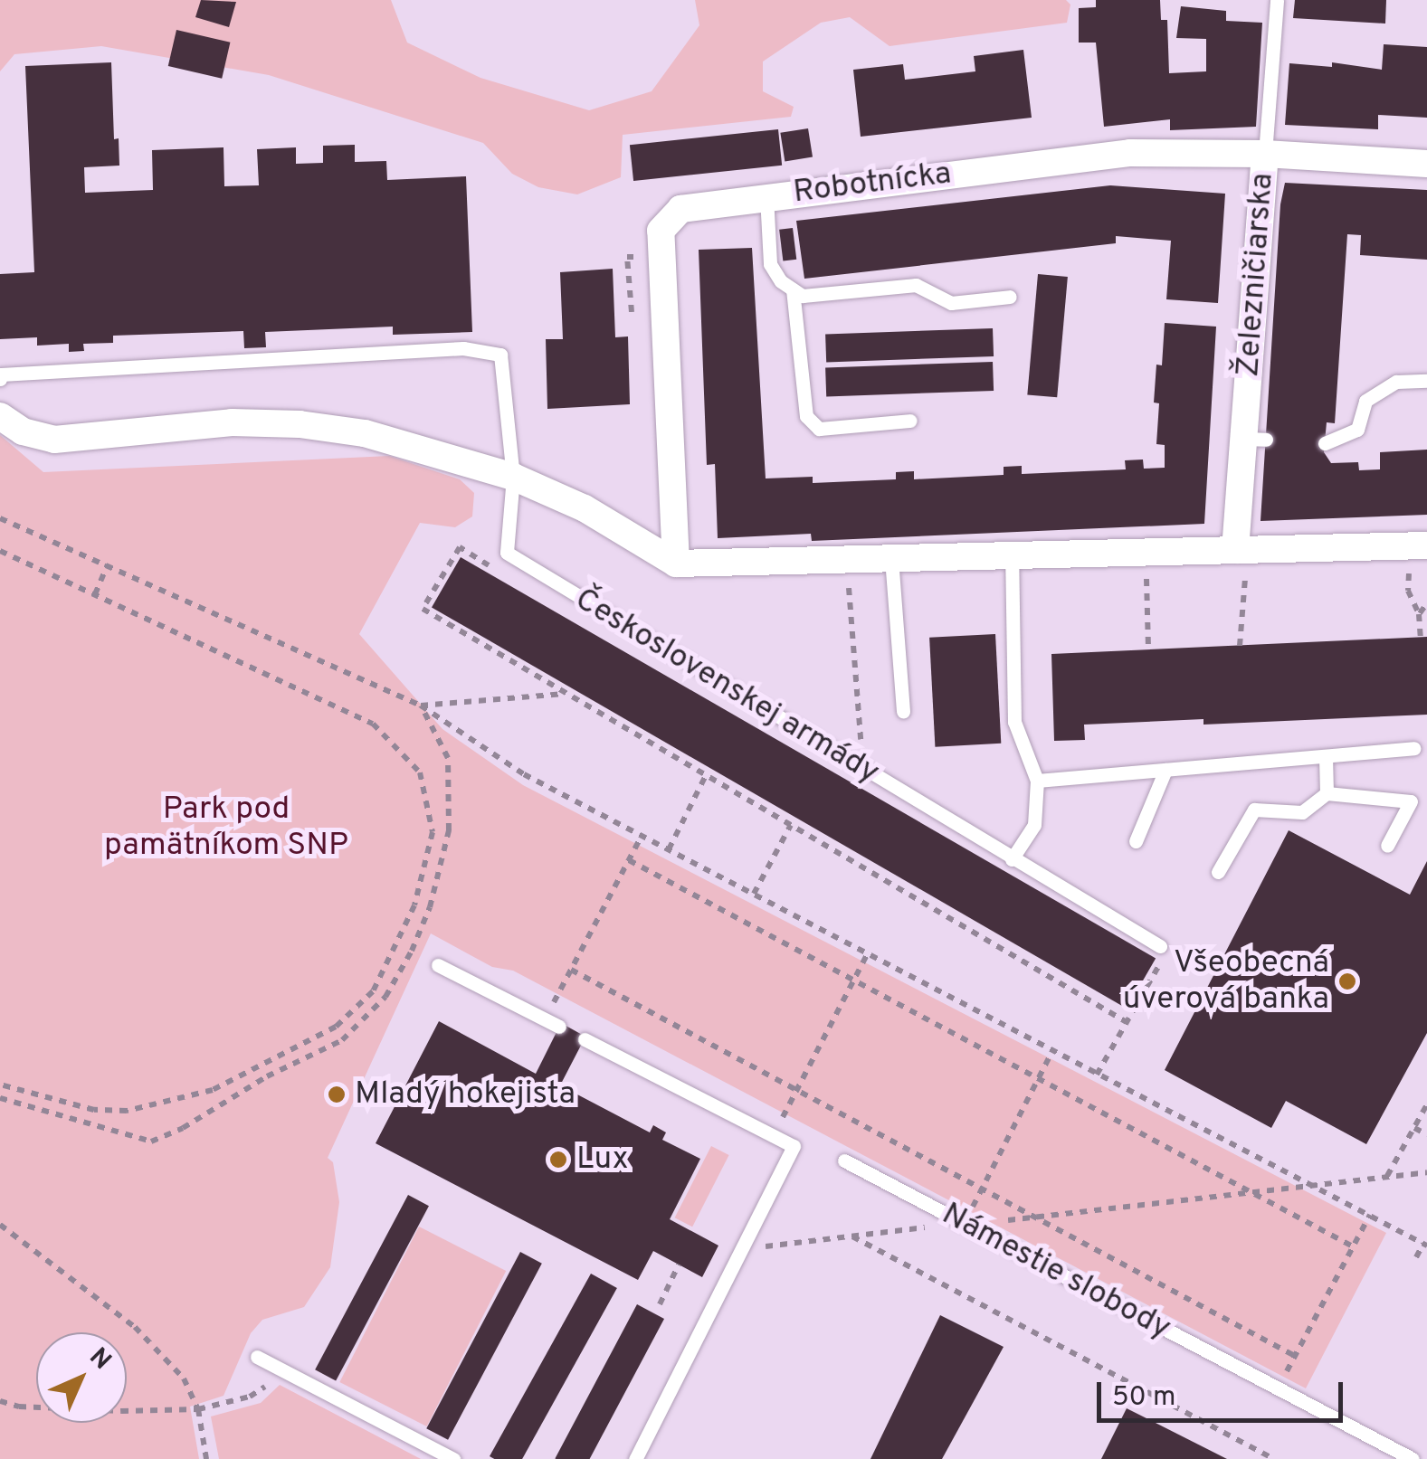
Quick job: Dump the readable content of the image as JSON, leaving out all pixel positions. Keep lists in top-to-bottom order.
{
  "streets": {
    "street": ["Robotnícka", "Železničiarska"],
    "lane": ["Československej armády", "Námestie slobody"]
  },
  "crossings": [
    ["Robotnícka", "Železničiarska"]
  ],
  "parks": ["Park pod pamätníkom SNP"],
  "places": ["Všeobecná úverová banka", "Mladý hokejista", "Lux"],
  "scale_bar": "50 m",
  "north": "top right"
}
